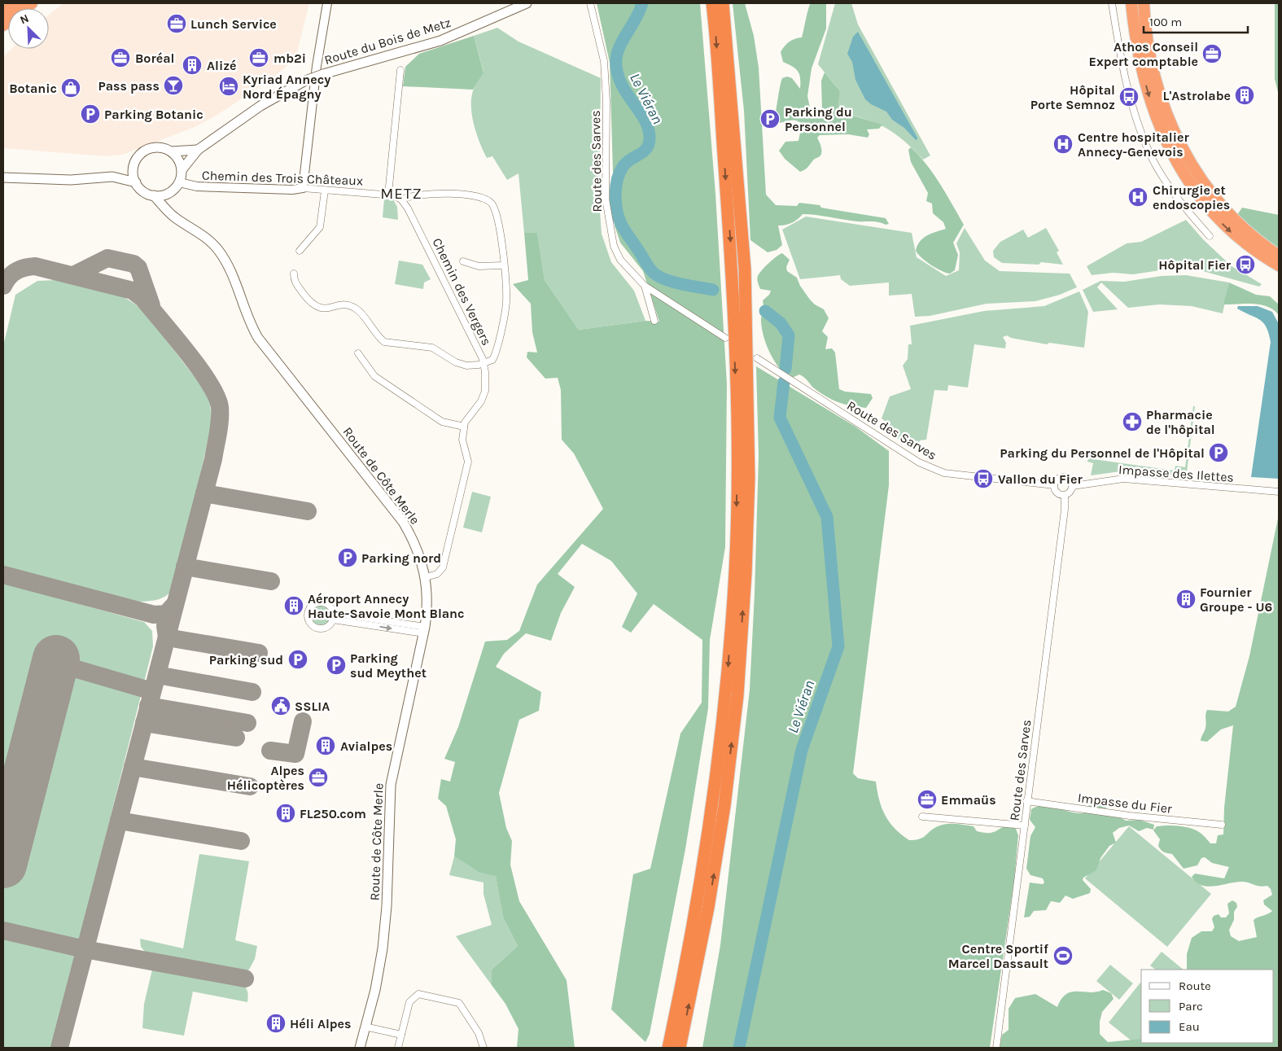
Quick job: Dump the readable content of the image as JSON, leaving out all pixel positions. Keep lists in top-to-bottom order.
{
  "streets": {
    "main road": ["Route du Bois de Metz", "Route de Côte Merle"],
    "street": [
      "Route des Sarves",
      "Chemin des Trois Châteaux",
      "Chemin des Vergers",
      "Impasse des Ilettes",
      "Impasse du Fier"
    ]
  },
  "crossings": [
    ["Route du Bois de Metz", "Chemin des Trois Châteaux"],
    ["Route du Bois de Metz", "Route de Côte Merle"],
    ["Route des Sarves", "Impasse des Ilettes"],
    ["Route des Sarves", "Impasse du Fier"],
    ["Chemin des Trois Châteaux", "Chemin des Vergers"],
    ["Chemin des Trois Châteaux", "Route de Côte Merle"]
  ],
  "districts": ["METZ"],
  "water": ["Le Viéran"],
  "places": {
    "office": [
      "Lunch Service",
      "Athos Conseil Expert comptable",
      "Boréal",
      "mb2i",
      "Alpes Hélicoptères",
      "Emmaüs"
    ],
    "building": [
      "Alizé",
      "L'Astrolabe",
      "Fournier Groupe - U6",
      "Aéroport Annecy Haute-Savoie Mont Blanc",
      "Avialpes",
      "FL250.com",
      "Héli Alpes"
    ],
    "bar": ["Pass pass"],
    "hotel": ["Kyriad Annecy Nord Épagny"],
    "shop": ["Botanic"],
    "bus stop": ["Hôpital Porte Semnoz", "Hôpital Fier", "Vallon du Fier"],
    "parking": [
      "Parking Botanic",
      "Parking du Personnel",
      "Parking du Personnel de l'Hôpital",
      "Parking nord",
      "Parking sud",
      "Parking sud Meythet"
    ],
    "hospital": ["Centre hospitalier Annecy-Genevois", "Chirurgie et endoscopies"],
    "pharmacy": ["Pharmacie de l'hôpital"],
    "public building": ["SSLIA"],
    "sports": ["Centre Sportif Marcel Dassault"]
  },
  "legend": ["Route", "Parc", "Eau"],
  "scale_bar": "100 m",
  "north": "top left"
}
